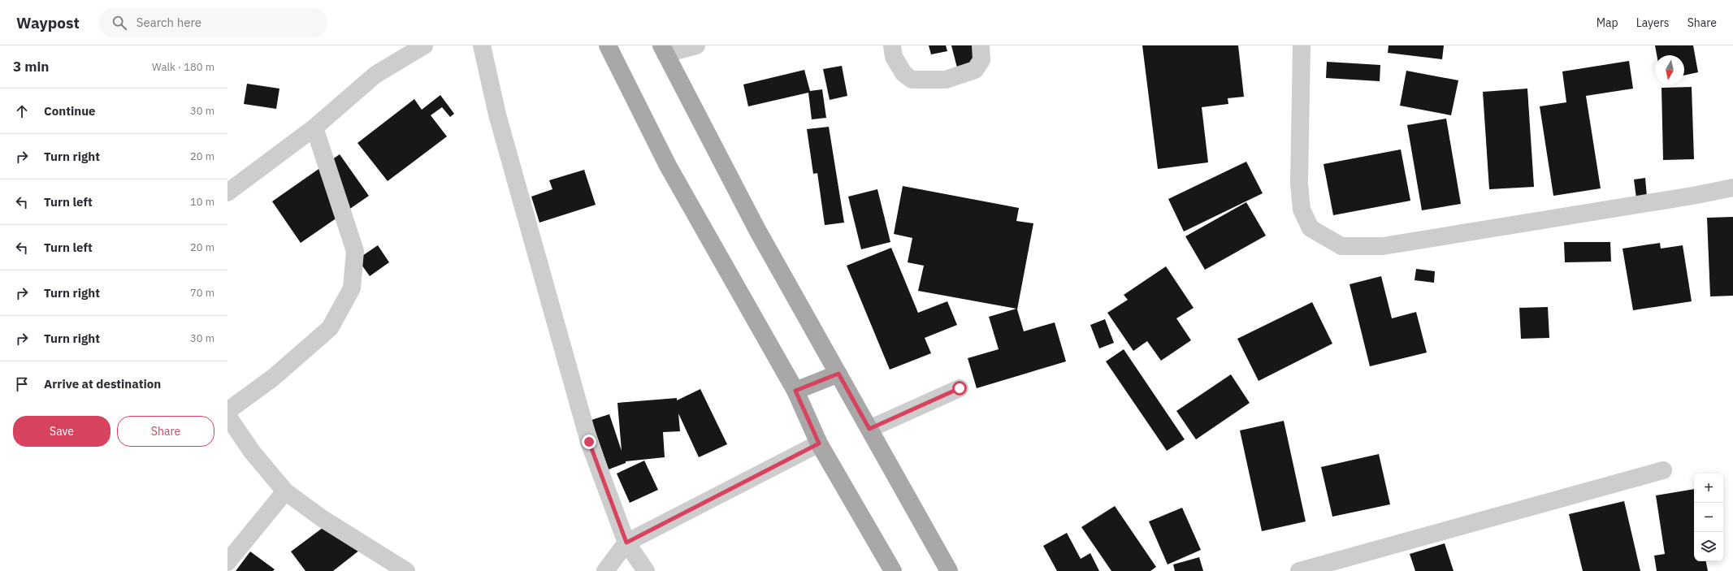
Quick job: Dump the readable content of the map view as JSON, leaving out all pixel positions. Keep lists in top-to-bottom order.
{
  "north": "bottom",
  "page": {
    "header": "Waypost",
    "search": "Search here",
    "nav": ["Map", "Layers", "Share"],
    "heading": ["3 min", "Walk · 180 m"],
    "list": [
      ["Continue", "30 m"],
      ["Turn right", "20 m"],
      ["Turn left", "10 m"],
      ["Turn left", "20 m"],
      ["Turn right", "70 m"],
      ["Turn right", "30 m"],
      "Arrive at destination"
    ],
    "buttons": ["Save", "Share"],
    "map_buttons": ["+", "−"]
  }
}
